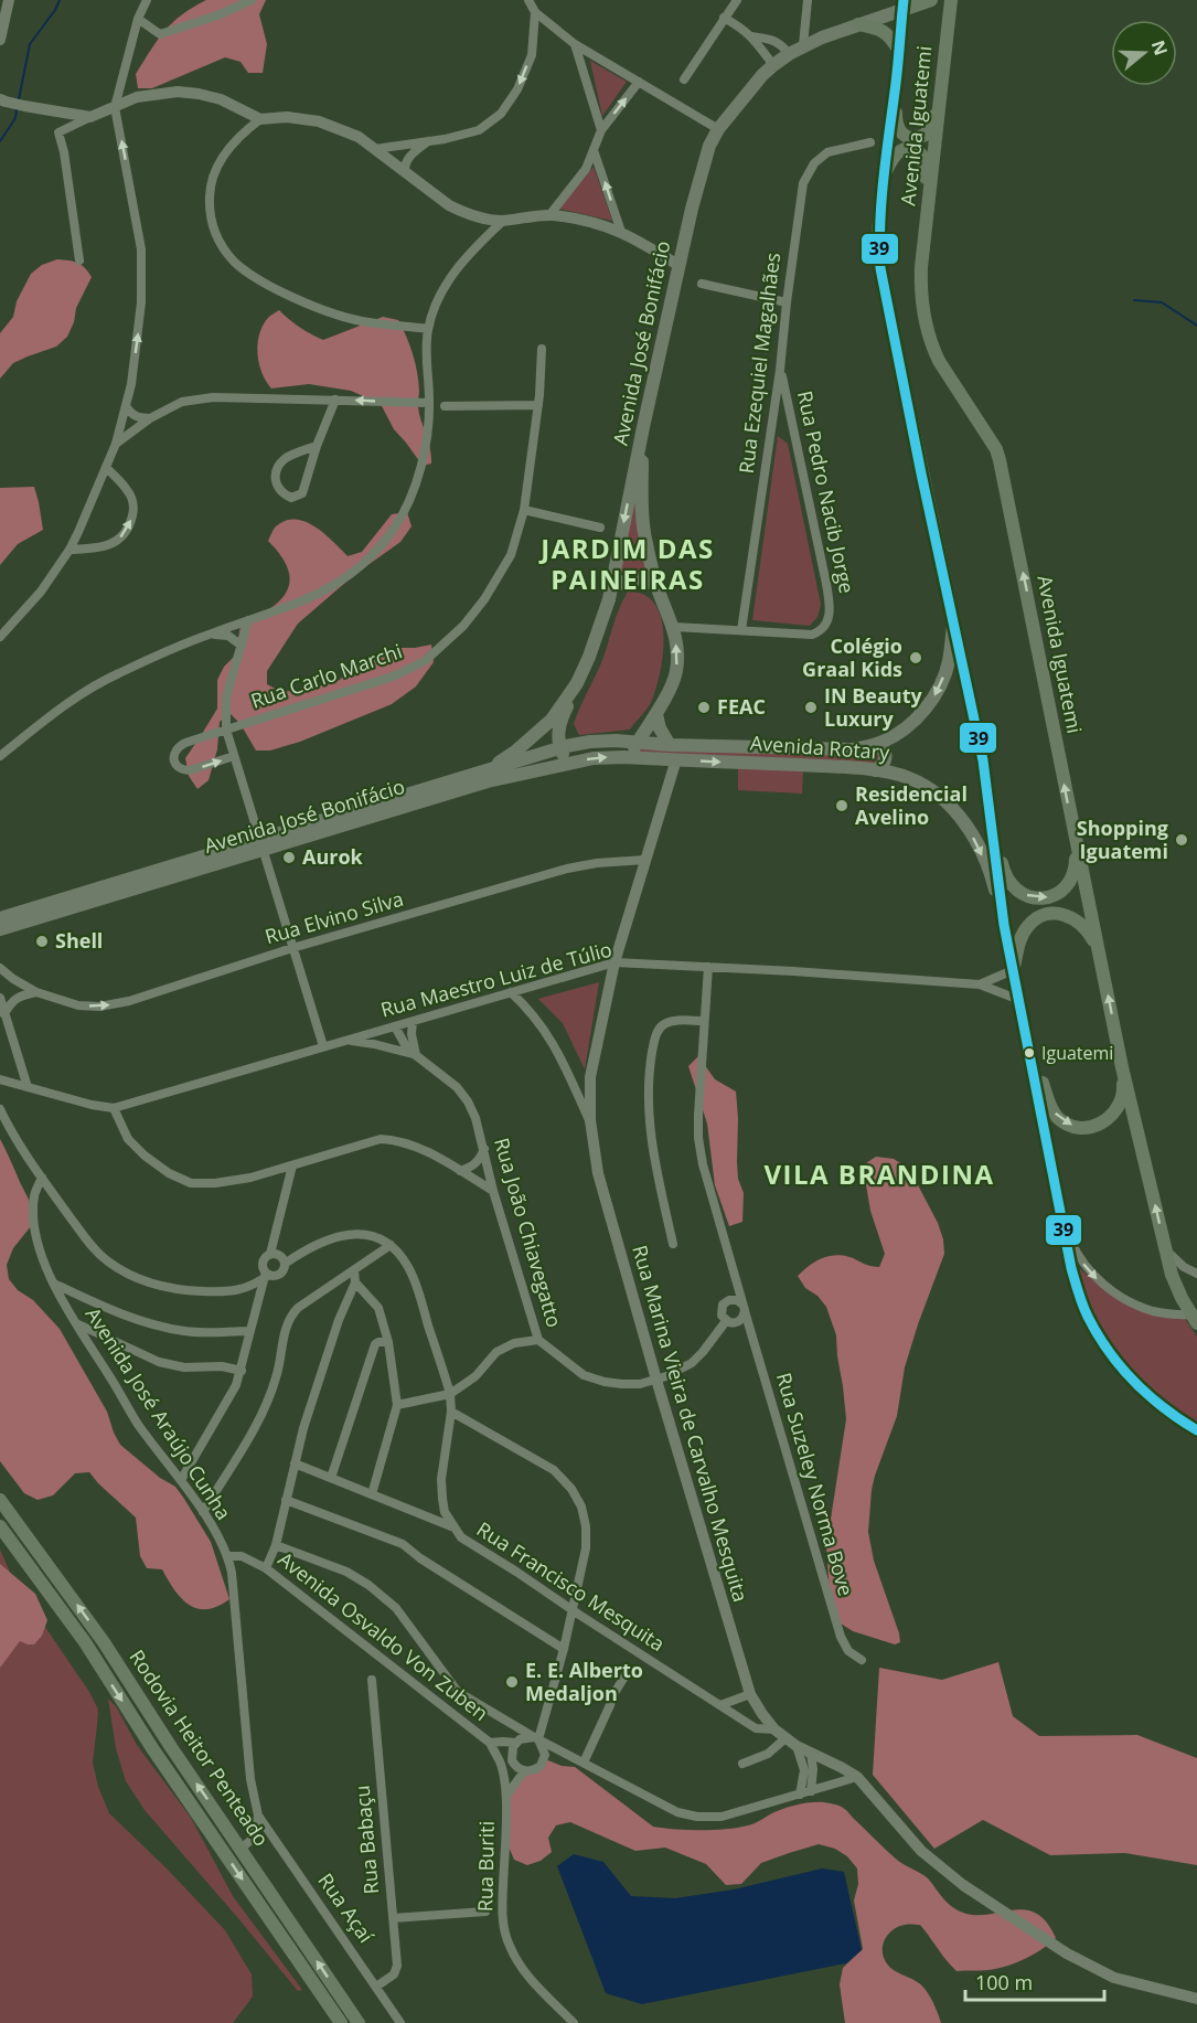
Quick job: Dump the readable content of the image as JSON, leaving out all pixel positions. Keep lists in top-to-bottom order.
{
  "streets": {
    "main road": [
      "Avenida Iguatemi",
      "Avenida José Bonifácio",
      "Avenida Rotary",
      "Rodovia Heitor Penteado"
    ],
    "street": [
      "Rua Ezequiel Magalhães",
      "Rua Pedro Nacib Jorge",
      "Rua Carlo Marchi",
      "Rua Elvino Silva",
      "Rua Maestro Luiz de Túlio",
      "Rua João Chiavegatto",
      "Avenida José Araújo Cunha",
      "Rua Marina Vieira de Carvalho Mesquita",
      "Rua Suzeley Norma Bove",
      "Rua Francisco Mesquita",
      "Avenida Osvaldo Von Zuben",
      "Rua Babaçu",
      "Rua Buriti",
      "Rua Açaí"
    ]
  },
  "crossings": [
    ["Avenida Iguatemi", "Avenida José Bonifácio"],
    ["Avenida Iguatemi", "Avenida Rotary"],
    ["Avenida José Bonifácio", "Avenida Rotary"],
    ["Rua Ezequiel Magalhães", "Rua Pedro Nacib Jorge"],
    ["Avenida Rotary", "Rua Marina Vieira de Carvalho Mesquita"],
    ["Rua Elvino Silva", "Rua Marina Vieira de Carvalho Mesquita"],
    ["Rua Maestro Luiz de Túlio", "Rua João Chiavegatto"],
    ["Rua Maestro Luiz de Túlio", "Rua Marina Vieira de Carvalho Mesquita"],
    ["Rua Maestro Luiz de Túlio", "Rua Suzeley Norma Bove"],
    ["Rua João Chiavegatto", "Rua Marina Vieira de Carvalho Mesquita"],
    ["Rua João Chiavegatto", "Rua Suzeley Norma Bove"],
    ["Avenida José Araújo Cunha", "Avenida Osvaldo Von Zuben"],
    ["Rua Marina Vieira de Carvalho Mesquita", "Rua Francisco Mesquita"],
    ["Avenida Osvaldo Von Zuben", "Rua Buriti"],
    ["Rua Babaçu", "Rua Açaí"]
  ],
  "one_way": ["Rua Elvino Silva"],
  "districts": ["JARDIM DAS PAINEIRAS", "VILA BRANDINA"],
  "places": [
    "Colégio Graal Kids",
    "FEAC",
    "IN Beauty Luxury",
    "Residencial Avelino",
    "Shopping Iguatemi",
    "Aurok",
    "Shell",
    "Iguatemi",
    "E. E. Alberto Medaljon"
  ],
  "lines": ["transit line 39"],
  "scale_bar": "100 m",
  "north": "right"
}
